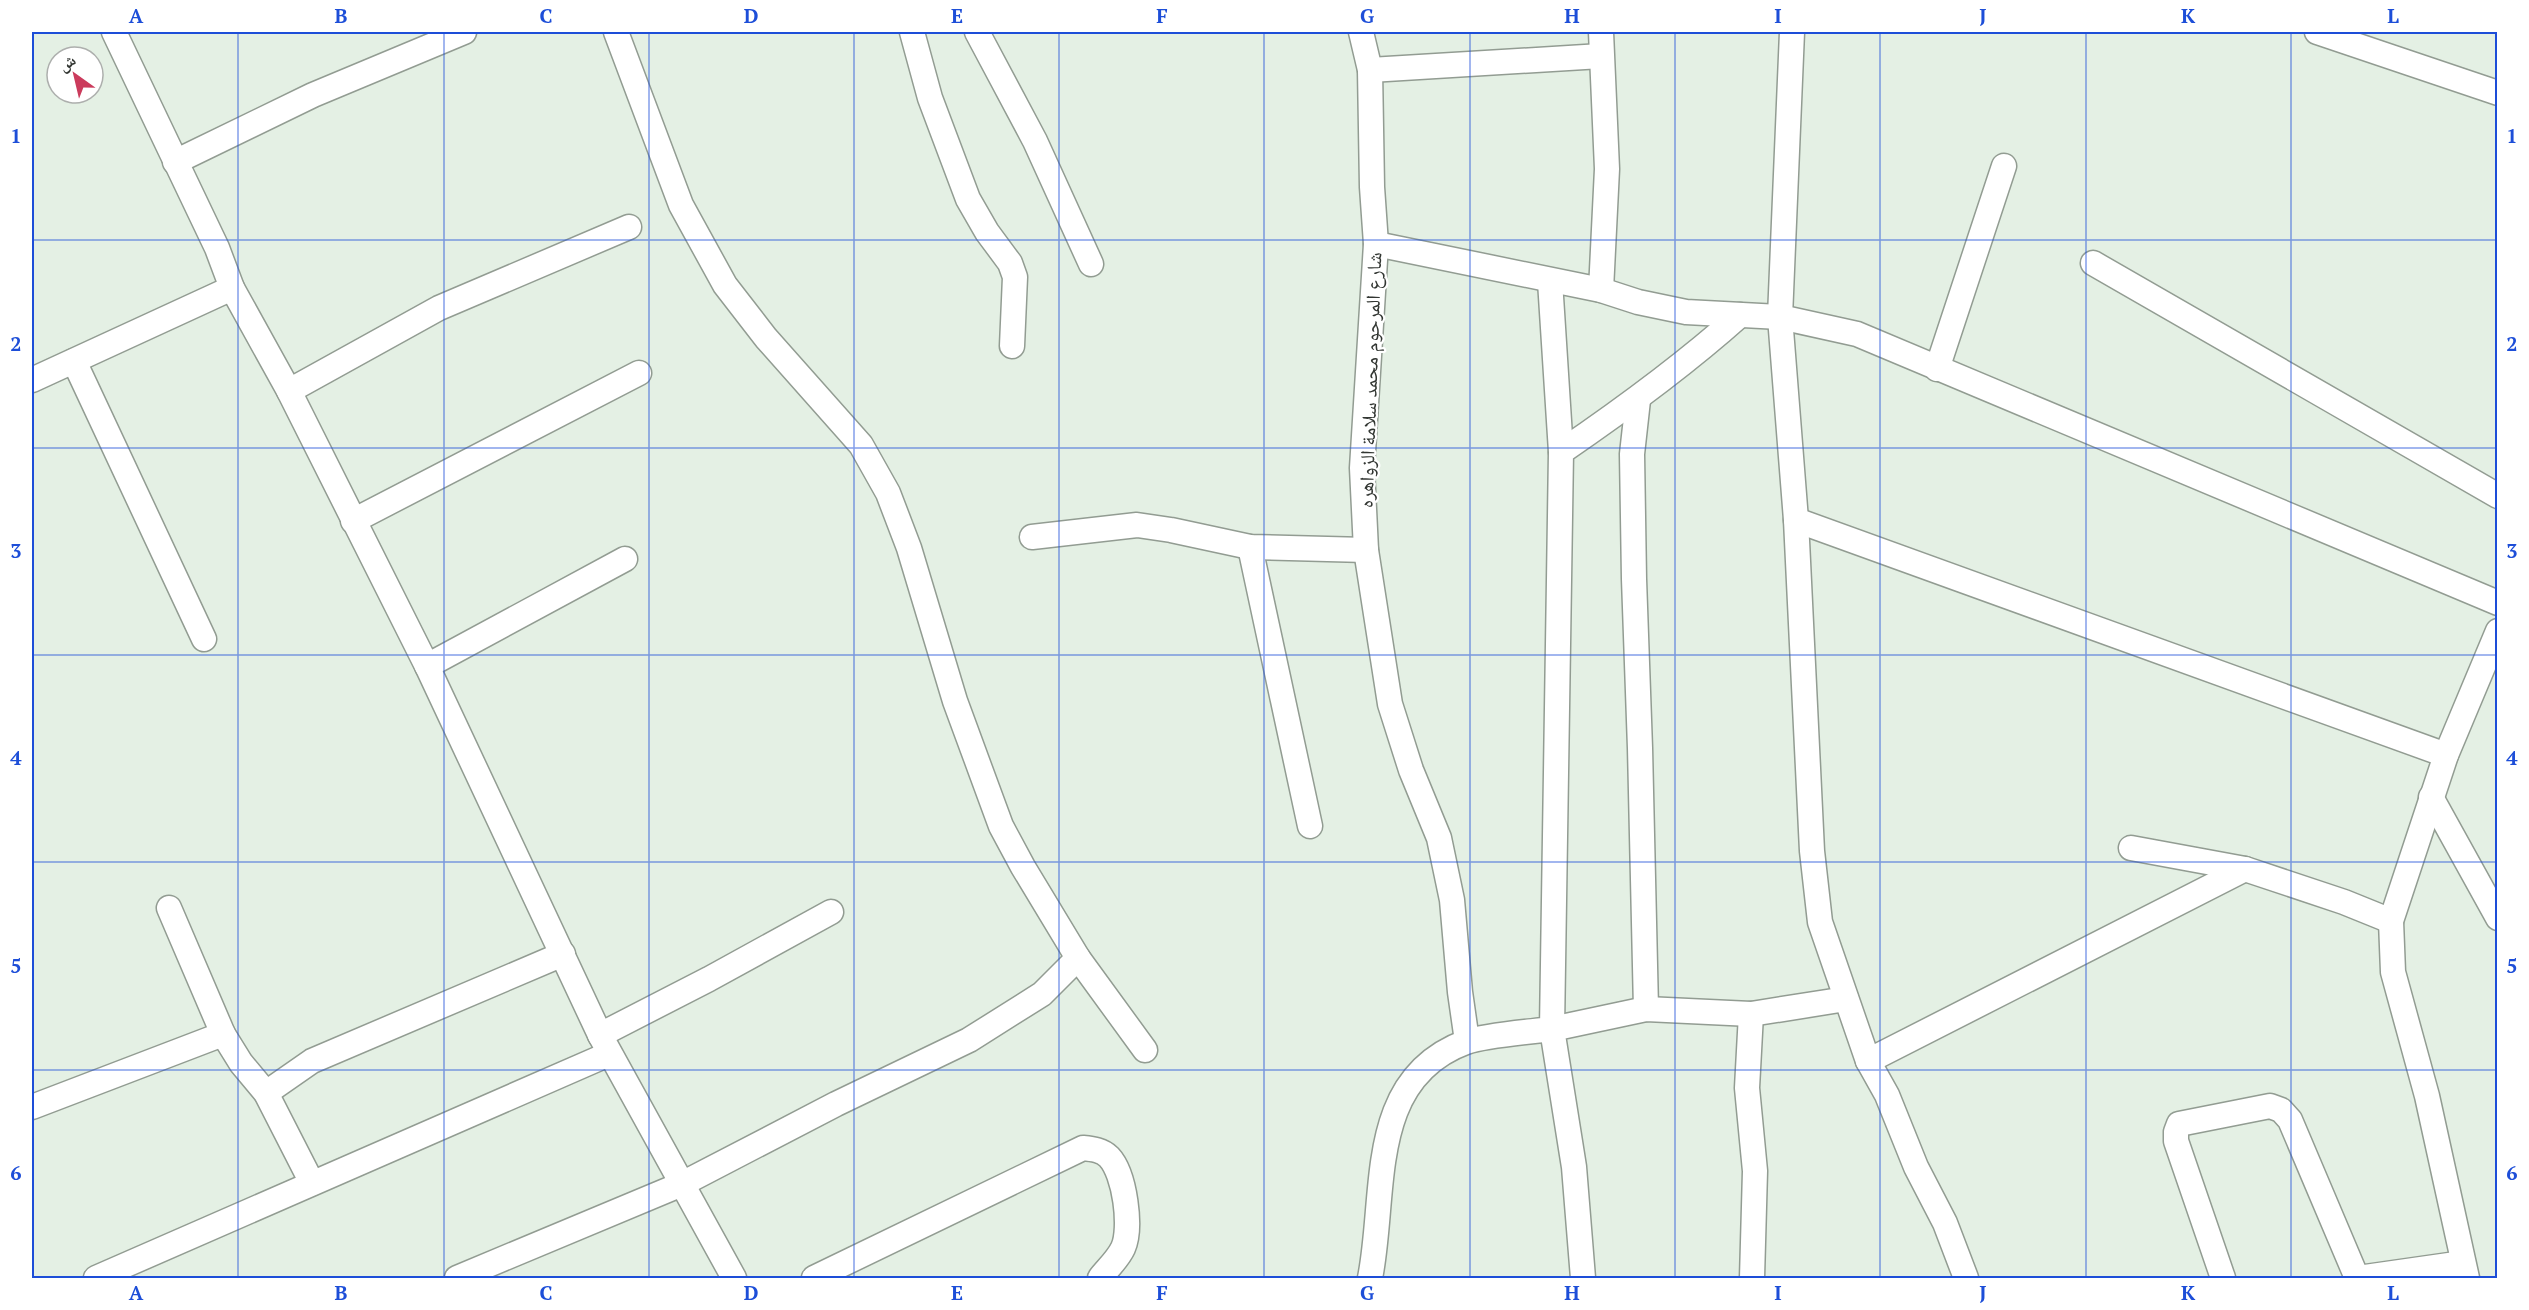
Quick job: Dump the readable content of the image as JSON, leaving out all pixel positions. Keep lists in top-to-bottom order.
{
  "streets": {
    "street": ["شارع المرحوم محمد سلامة الزواهره"]
  },
  "north": "top left",
  "grid": {
    "columns": [
      "A",
      "B",
      "C",
      "D",
      "E",
      "F",
      "G",
      "H",
      "I",
      "J",
      "K",
      "L"
    ],
    "rows": [
      "1",
      "2",
      "3",
      "4",
      "5",
      "6"
    ]
  }
}
